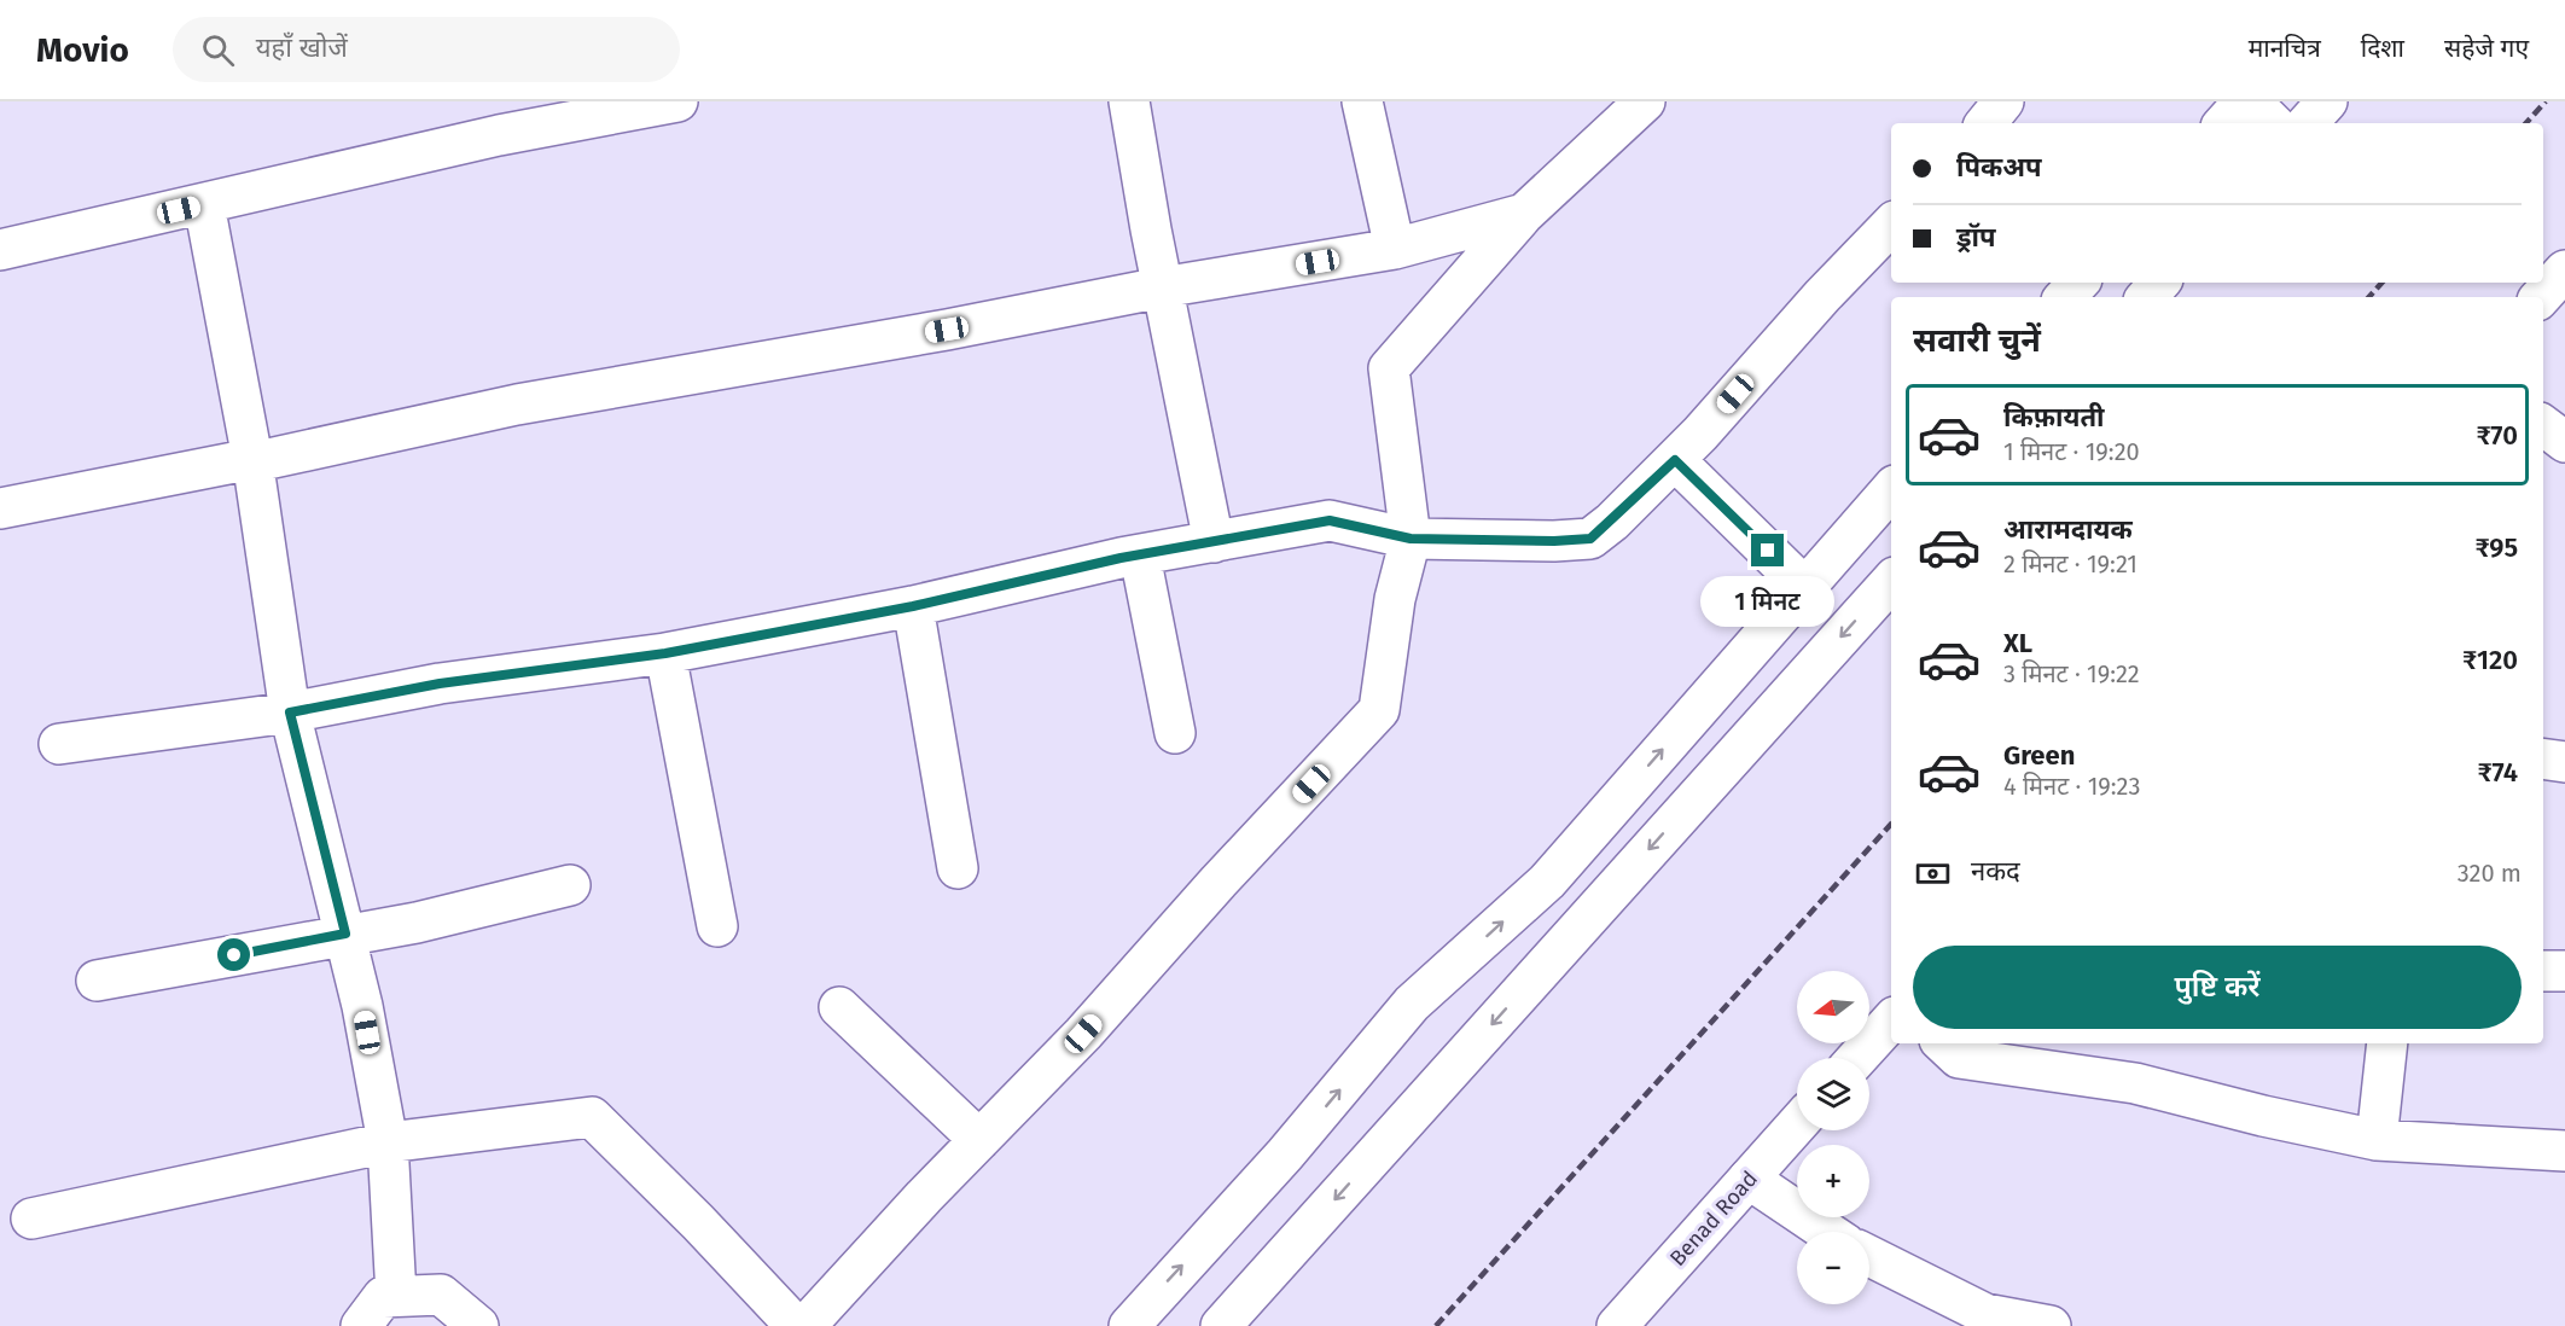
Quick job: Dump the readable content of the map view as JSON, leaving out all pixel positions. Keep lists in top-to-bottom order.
{
  "streets": {
    "street": ["Benad Road"]
  },
  "north": "left",
  "page": {
    "header": "Movio",
    "search": "यहाँ खोजें",
    "nav": ["मानचित्र", "दिशा", "सहेजे गए"],
    "banner": ["पिकअप", "ड्रॉप"],
    "heading": "सवारी चुनें",
    "list": [
      {
        "name": "किफ़ायती",
        "note": "1 मिनट · 19:20",
        "value": "₹70"
      },
      {
        "name": "आरामदायक",
        "note": "2 मिनट · 19:21",
        "value": "₹95"
      },
      {
        "name": "XL",
        "note": "3 मिनट · 19:22",
        "value": "₹120"
      },
      {
        "name": "Green",
        "note": "4 मिनट · 19:23",
        "value": "₹74"
      }
    ],
    "bubble": "1 मिनट",
    "pay": ["नकद", "320 m"],
    "buttons": "पुष्टि करें",
    "map_buttons": ["+", "−"]
  }
}
